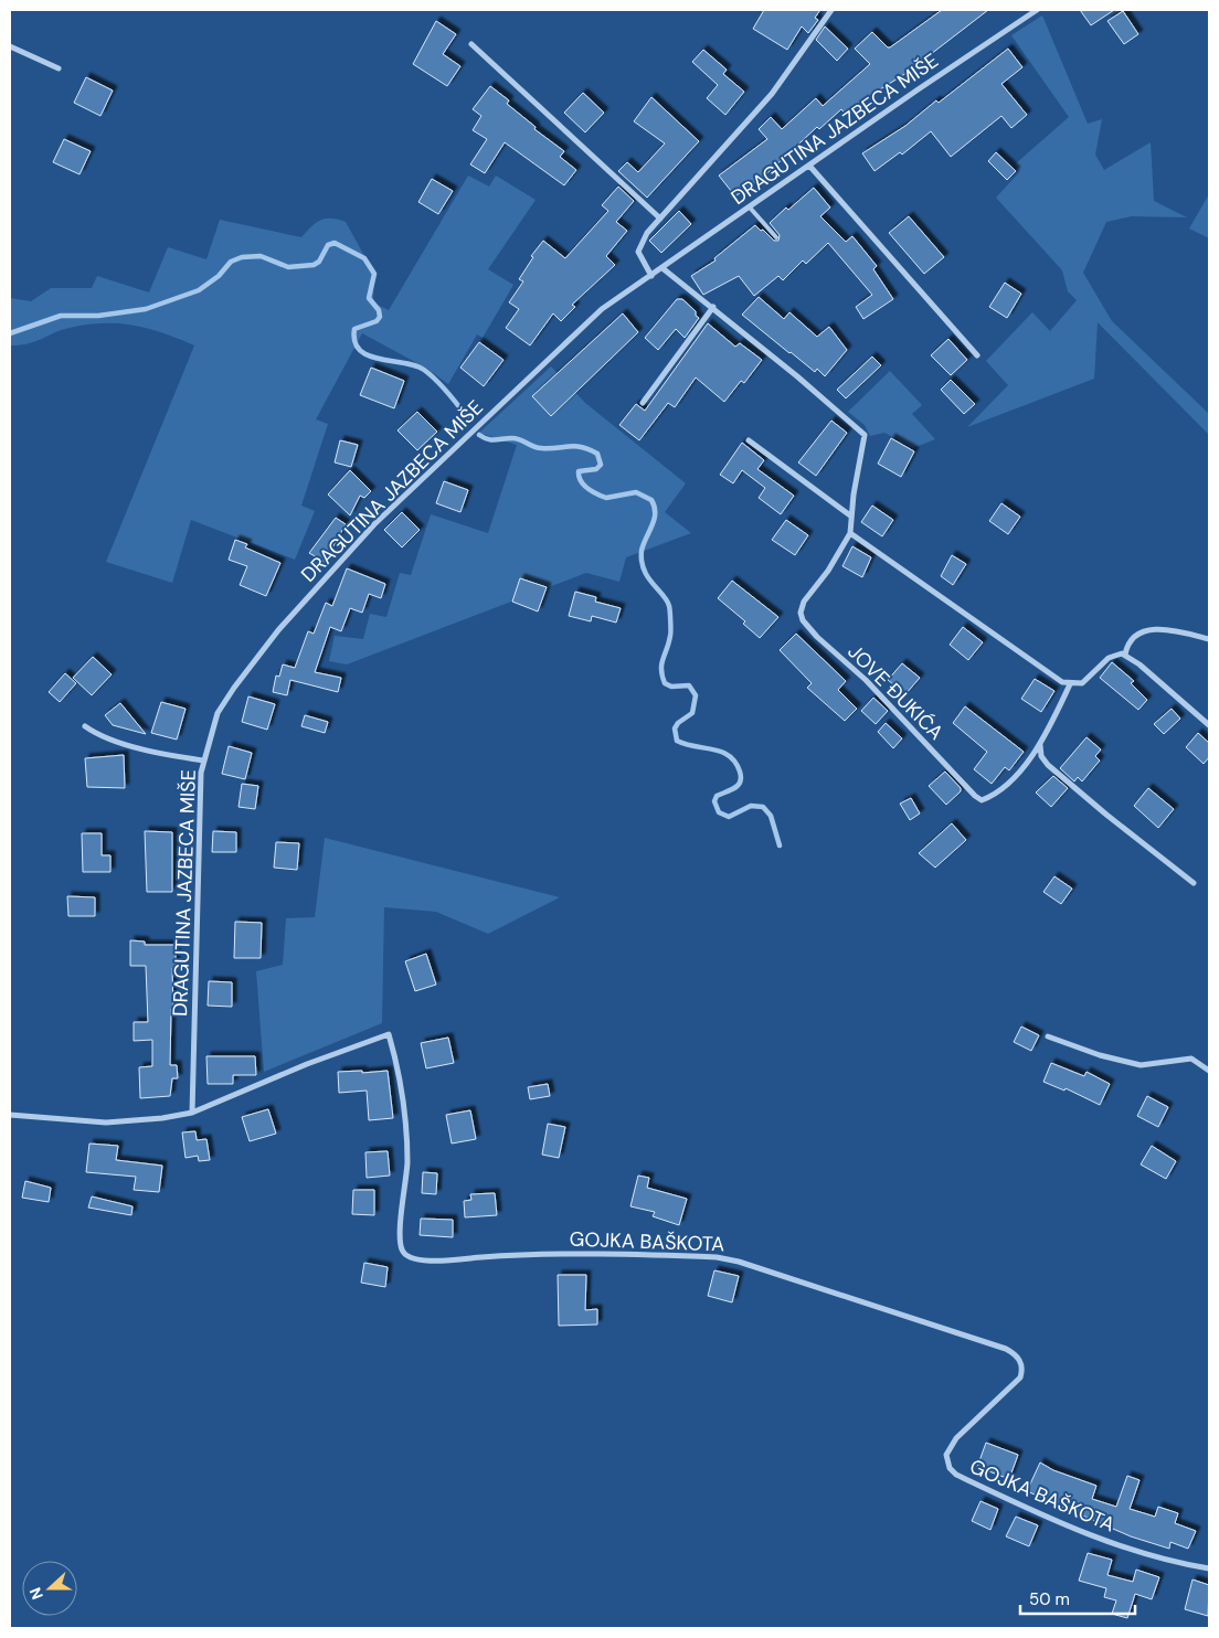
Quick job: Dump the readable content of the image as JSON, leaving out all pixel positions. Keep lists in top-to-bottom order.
{
  "streets": {
    "street": ["DRAGUTINA JAZBECA MIŠE", "JOVE ĐUKIĆA", "GOJKA BAŠKOTA"]
  },
  "crossings": [
    ["DRAGUTINA JAZBECA MIŠE", "GOJKA BAŠKOTA"]
  ],
  "scale_bar": "50 m",
  "north": "left"
}
